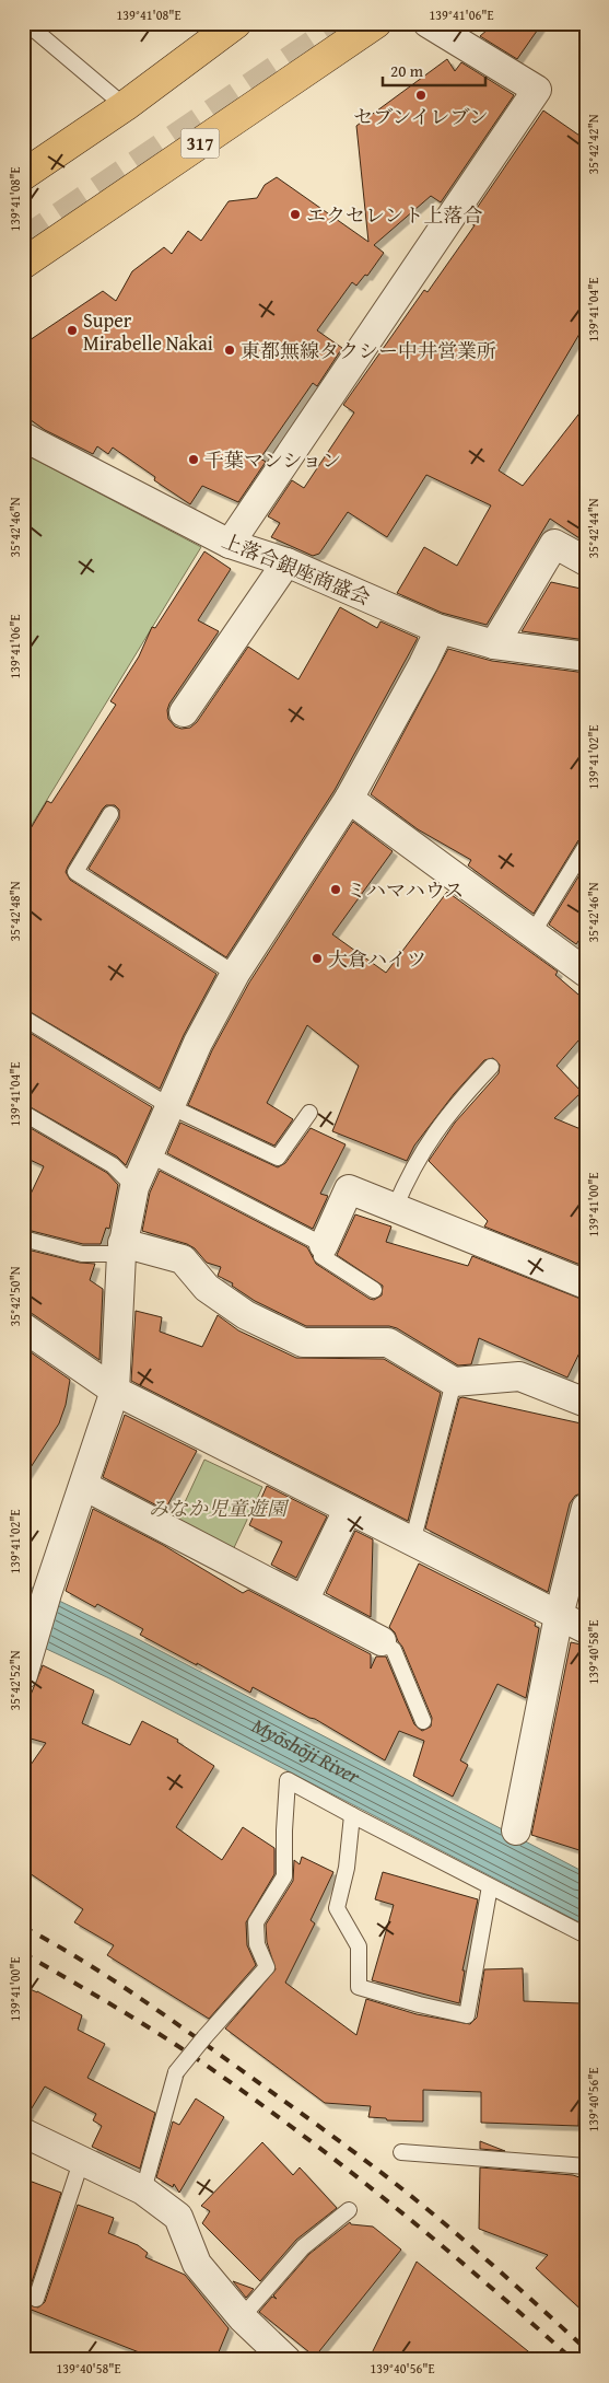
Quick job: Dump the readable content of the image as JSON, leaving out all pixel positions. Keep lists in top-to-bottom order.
{
  "streets": {
    "main road": ["317"],
    "street": ["上落合銀座商盛会"]
  },
  "water": ["Myōshōji River"],
  "parks": ["みなか児童遊園"],
  "places": [
    "セブンイレブン",
    "エクセレント上落合",
    "Super Mirabelle Nakai",
    "東都無線タクシー中井営業所",
    "千葉マンション",
    "ミハマハウス",
    "大倉ハイツ"
  ],
  "scale_bar": "20 m",
  "coordinates": [
    "139°41'08\"E",
    "139°41'06\"E",
    "35°42'42\"N",
    "139°41'04\"E",
    "35°42'46\"N",
    "35°42'44\"N",
    "139°41'02\"E",
    "35°42'48\"N",
    "139°41'00\"E",
    "35°42'50\"N",
    "139°40'58\"E",
    "35°42'52\"N",
    "139°40'56\"E"
  ]
}
